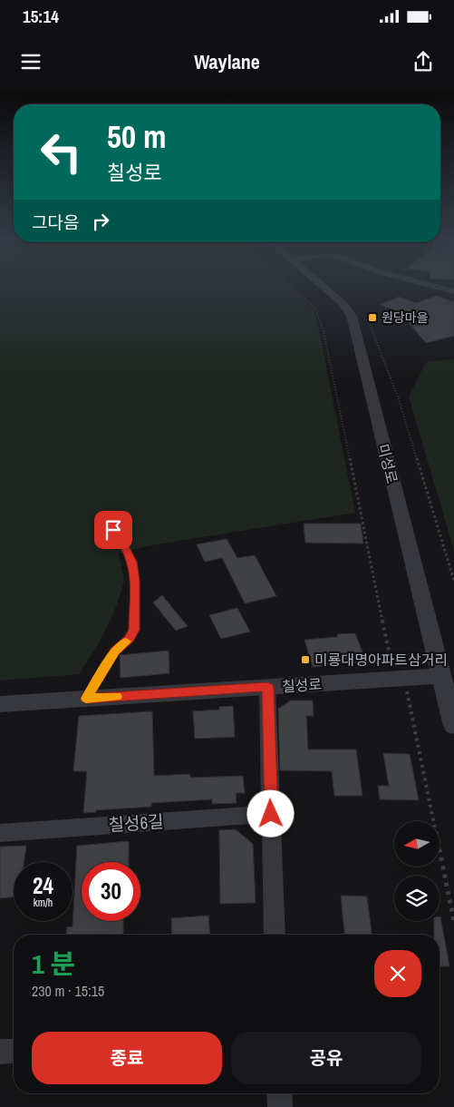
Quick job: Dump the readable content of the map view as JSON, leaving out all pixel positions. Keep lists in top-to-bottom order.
{
  "streets": {
    "street": ["미성로", "칠성로", "칠성6길"]
  },
  "crossings": [
    ["미성로", "칠성로"]
  ],
  "places": {
    "transit": ["원당마을", "미룡대명아파트삼거리"]
  },
  "north": "left",
  "page": {
    "status": "15:14",
    "header": "Waylane",
    "turn": ["50 m", "칠성로"],
    "then": "그다음",
    "speed": "24 km/h",
    "limit": "30",
    "heading": ["1 분", "230 m · 15:15"],
    "buttons": ["종료", "공유"]
  }
}
